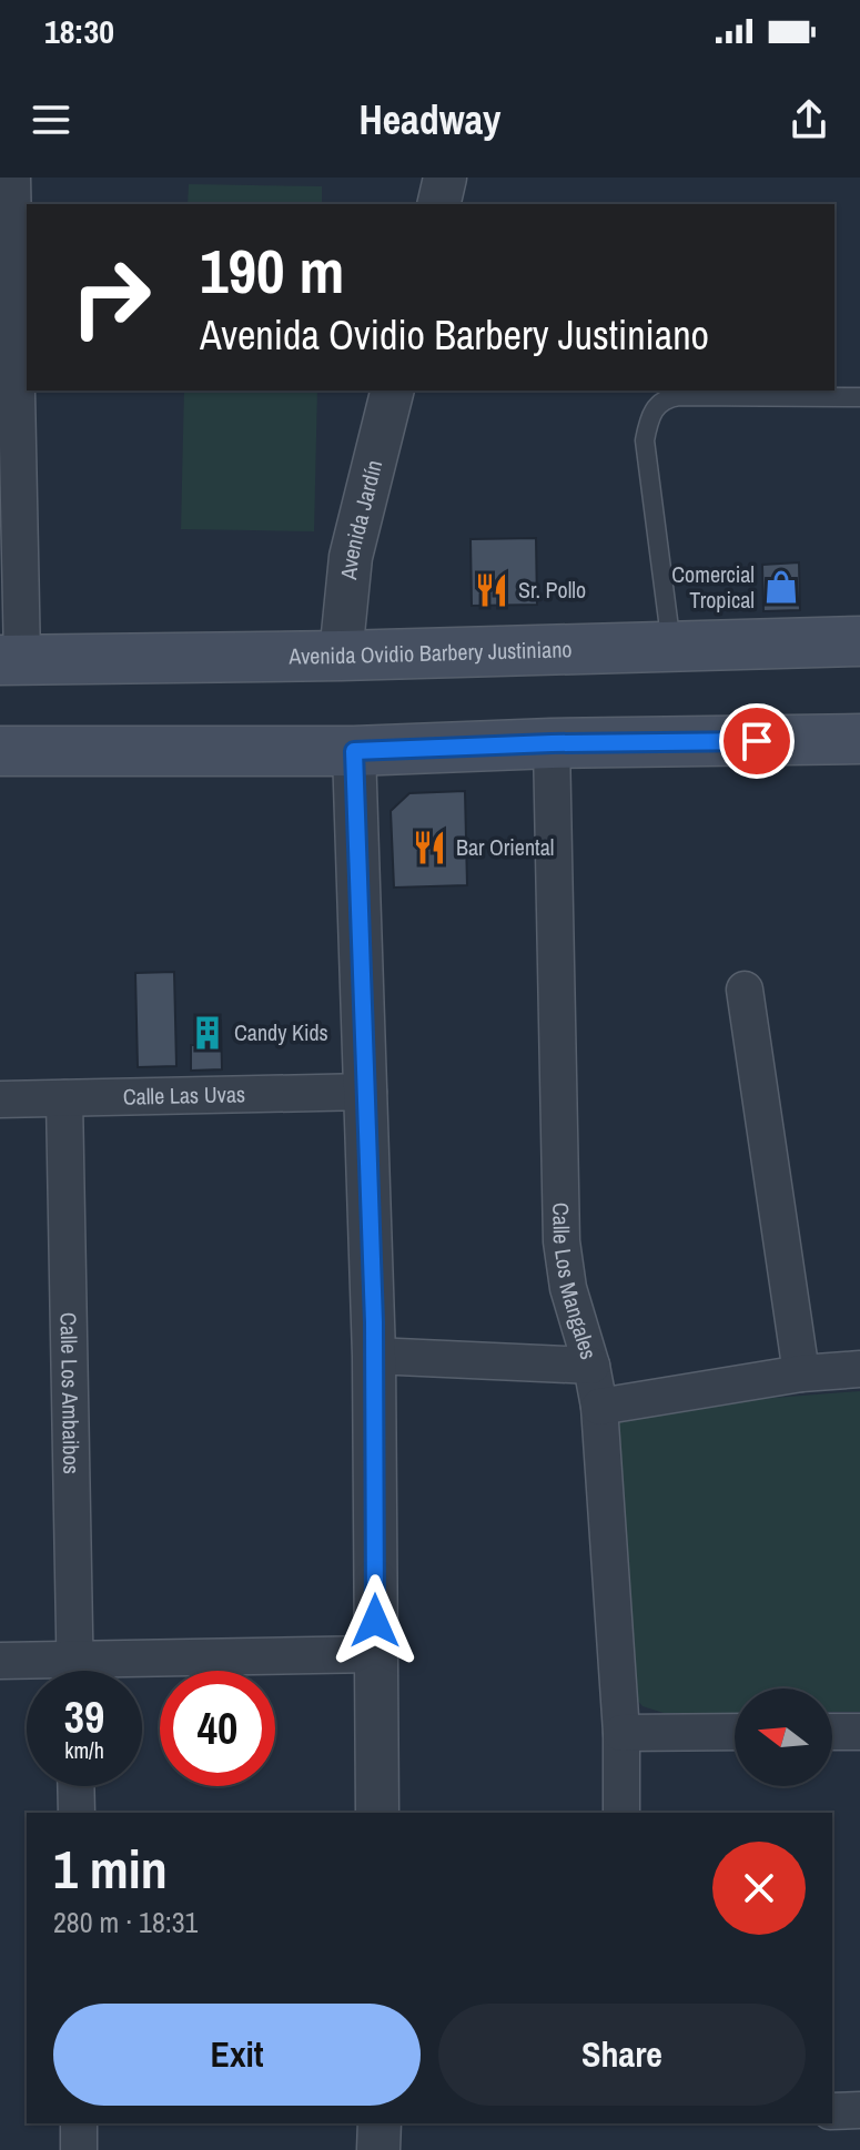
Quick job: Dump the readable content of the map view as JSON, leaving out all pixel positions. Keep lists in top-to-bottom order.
{
  "streets": {
    "main road": ["Avenida Ovidio Barbery Justiniano"],
    "street": [
      "Avenida Jardín",
      "Calle Las Uvas",
      "Calle Los Mangales",
      "Calle Los Ambaibos"
    ]
  },
  "crossings": [
    ["Avenida Jardín", "Avenida Ovidio Barbery Justiniano"],
    ["Calle Las Uvas", "Calle Los Ambaibos"]
  ],
  "places": {
    "shop": ["Comercial Tropical"],
    "restaurant": ["Sr. Pollo", "Bar Oriental"],
    "building": ["Candy Kids"]
  },
  "north": "left",
  "page": {
    "status": "18:30",
    "header": "Headway",
    "turn": ["190 m", "Avenida Ovidio Barbery Justiniano"],
    "speed": "39 km/h",
    "limit": "40",
    "heading": ["1 min", "280 m · 18:31"],
    "buttons": ["Exit", "Share"]
  }
}
